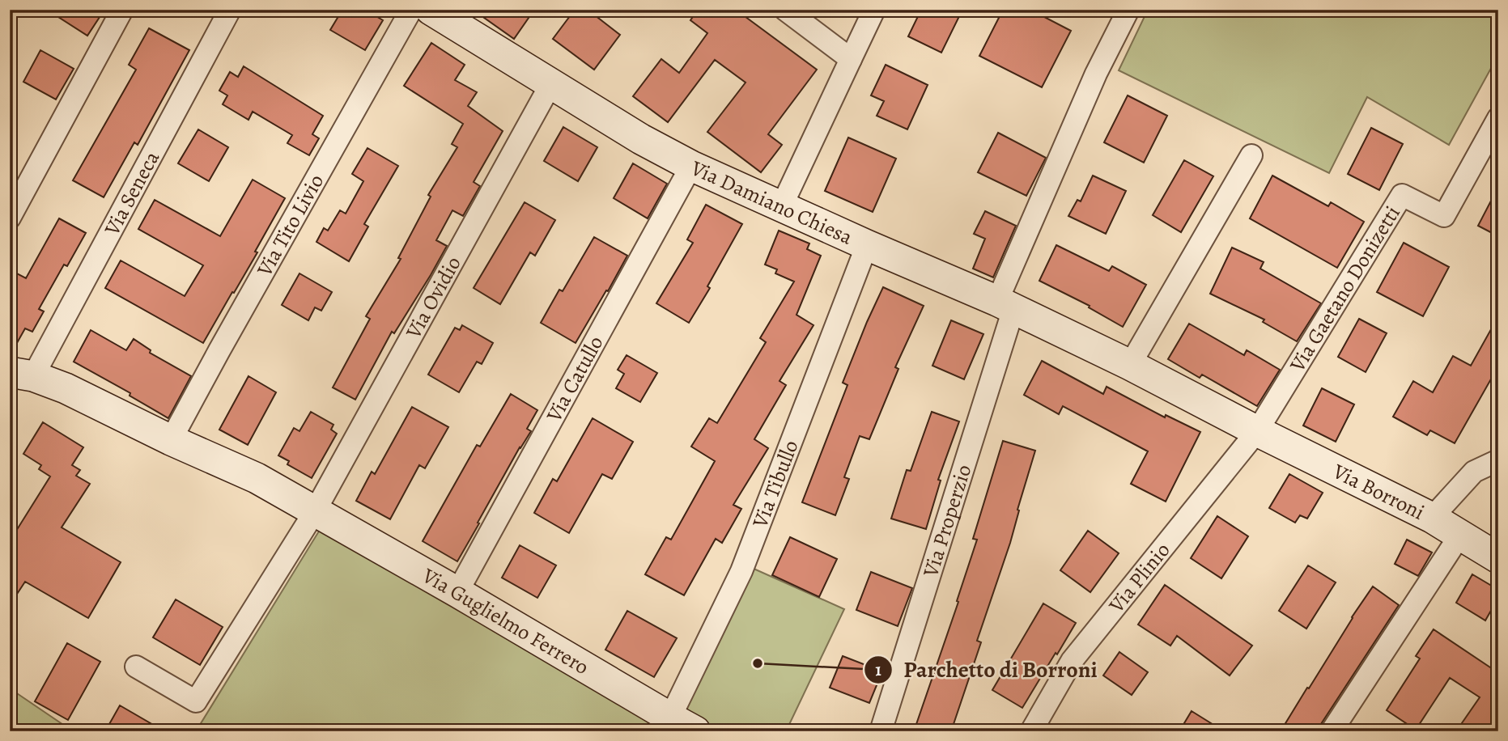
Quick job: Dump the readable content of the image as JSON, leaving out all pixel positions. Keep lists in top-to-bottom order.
{
  "streets": {
    "street": [
      "Via Seneca",
      "Via Damiano Chiesa",
      "Via Tito Livio",
      "Via Gaetano Donizetti",
      "Via Ovidio",
      "Via Catullo",
      "Via Tibullo",
      "Via Borroni",
      "Via Properzio",
      "Via Plinio",
      "Via Guglielmo Ferrero"
    ]
  },
  "crossings": [
    ["Via Seneca", "Via Guglielmo Ferrero"],
    ["Via Damiano Chiesa", "Via Gaetano Donizetti"],
    ["Via Damiano Chiesa", "Via Ovidio"],
    ["Via Damiano Chiesa", "Via Catullo"],
    ["Via Damiano Chiesa", "Via Tibullo"],
    ["Via Damiano Chiesa", "Via Borroni"],
    ["Via Damiano Chiesa", "Via Properzio"],
    ["Via Damiano Chiesa", "Via Plinio"],
    ["Via Tito Livio", "Via Guglielmo Ferrero"],
    ["Via Gaetano Donizetti", "Via Borroni"],
    ["Via Gaetano Donizetti", "Via Plinio"],
    ["Via Ovidio", "Via Guglielmo Ferrero"],
    ["Via Catullo", "Via Guglielmo Ferrero"],
    ["Via Tibullo", "Via Guglielmo Ferrero"],
    ["Via Borroni", "Via Plinio"]
  ],
  "places": ["Parchetto di Borroni"]
}
